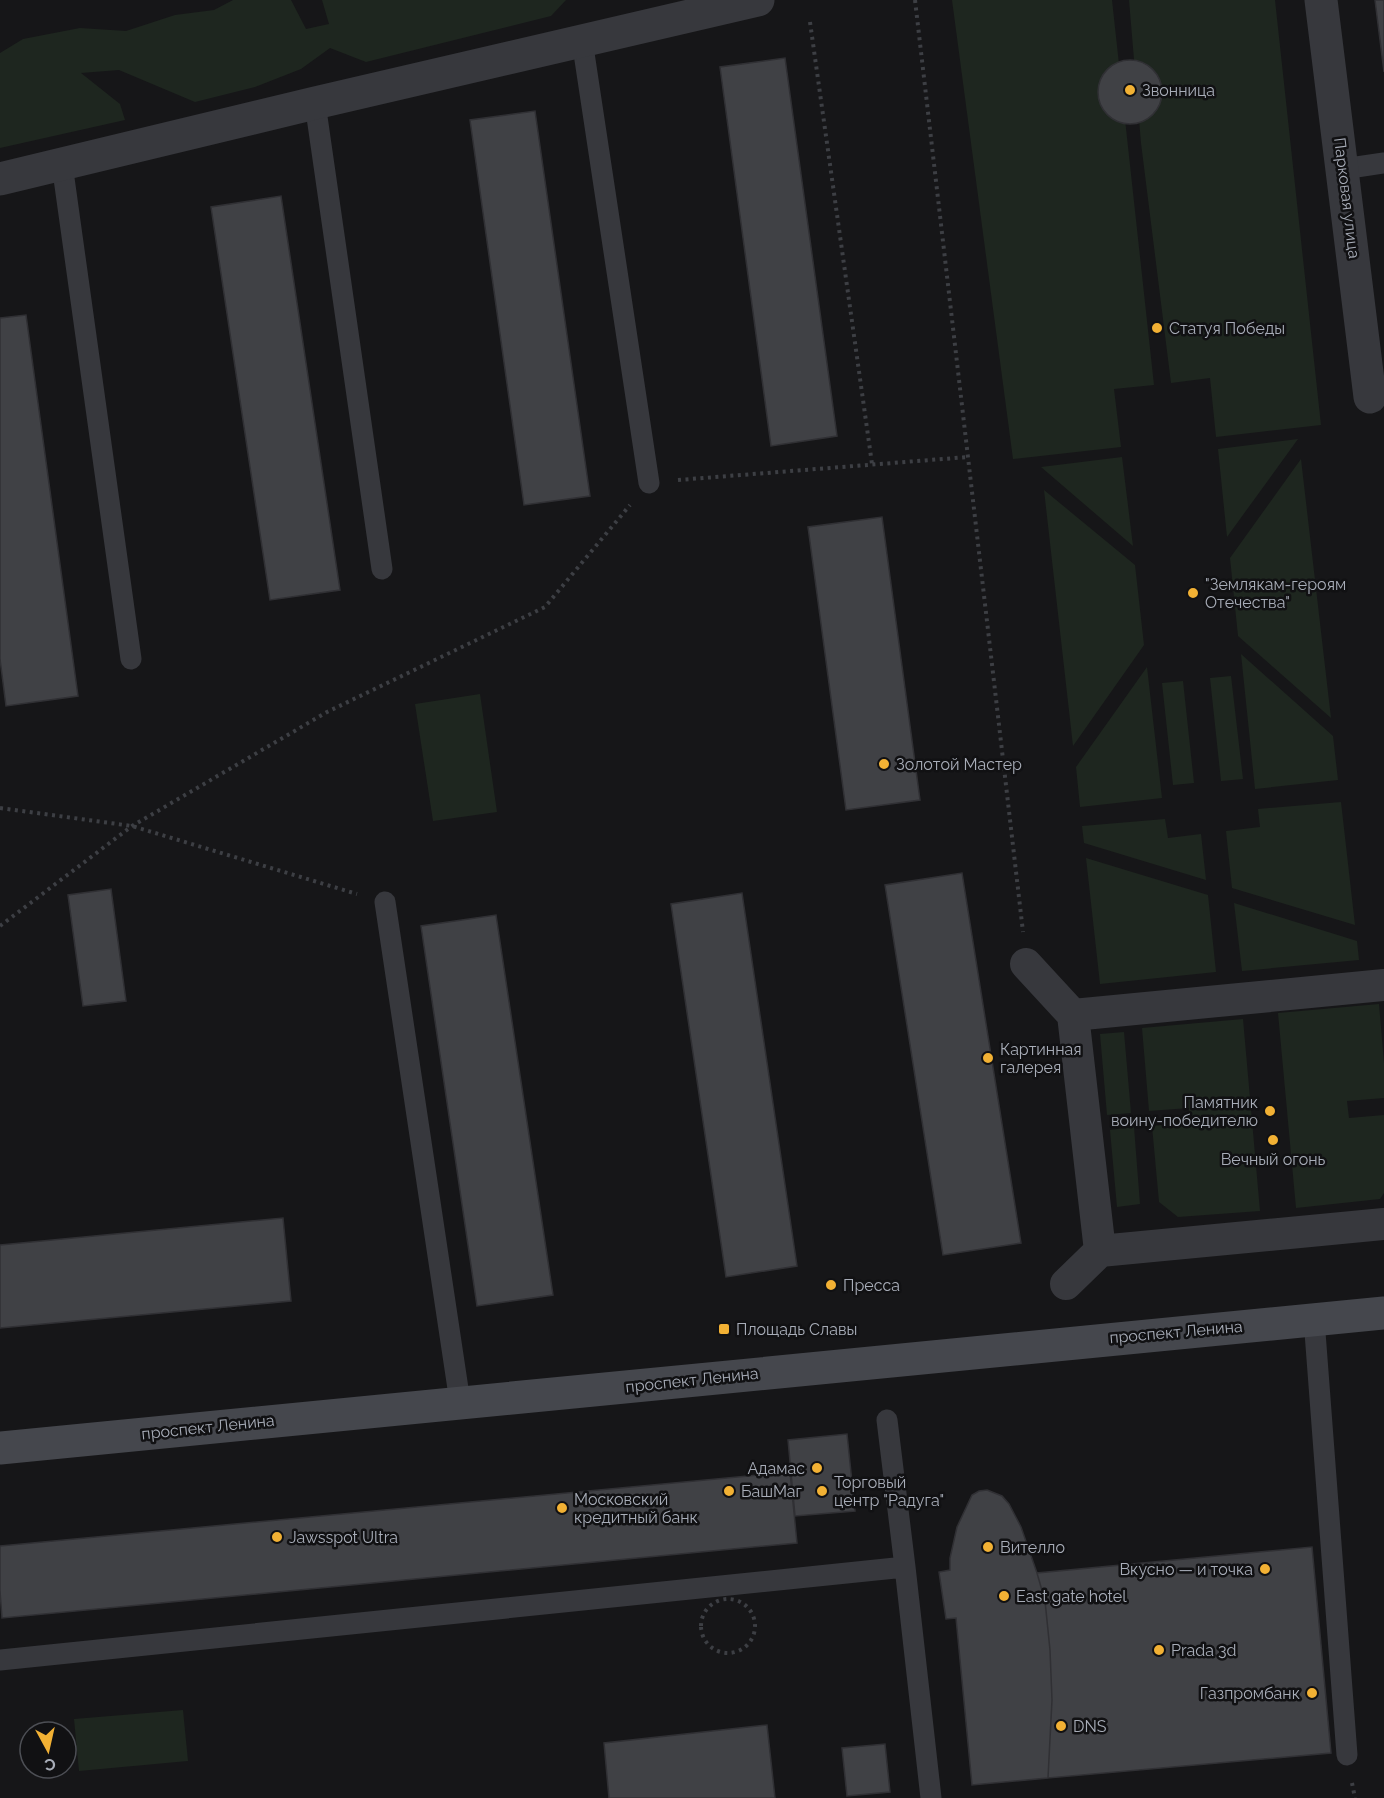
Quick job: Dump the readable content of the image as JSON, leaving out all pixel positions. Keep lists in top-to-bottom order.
{
  "streets": {
    "main road": ["проспект Ленина"],
    "street": ["Парковая улица"]
  },
  "places": {
    "other": [
      "Звонница",
      "Статуя Победы",
      "\"Землякам-героям Отечества\"",
      "Золотой Мастер",
      "Картинная галерея",
      "Памятник воину-победителю",
      "Вечный огонь",
      "Пресса",
      "Адамас",
      "БашМаг",
      "Торговый центр \"Радуга\"",
      "Московский кредитный банк",
      "Jawsspot Ultra",
      "Вителло",
      "Вкусно — и точка",
      "East gate hotel",
      "Prada 3d",
      "Газпромбанк",
      "DNS"
    ],
    "transit": ["Площадь Славы"]
  },
  "north": "bottom"
}
